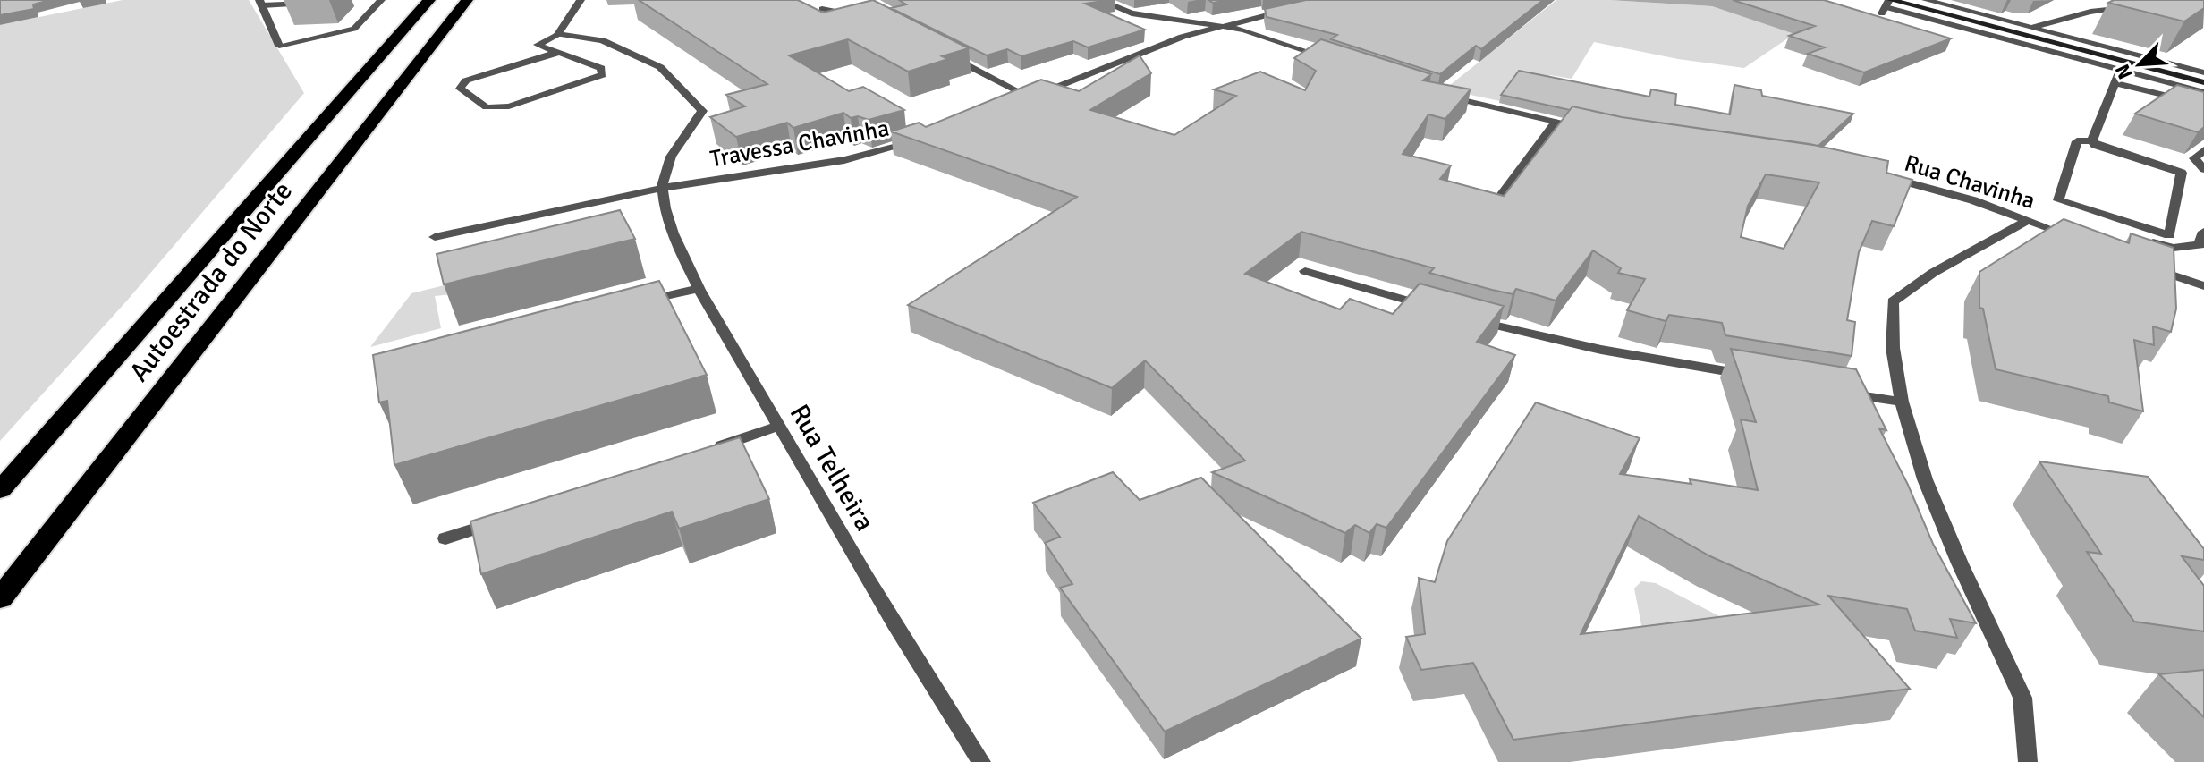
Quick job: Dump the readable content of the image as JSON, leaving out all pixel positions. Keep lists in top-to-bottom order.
{
  "streets": {
    "highway": ["Autoestrada do Norte"],
    "street": ["Travessa Chavinha", "Rua Chavinha", "Rua Telheira"]
  },
  "crossings": [
    ["Travessa Chavinha", "Rua Telheira"]
  ],
  "north": "bottom left"
}
